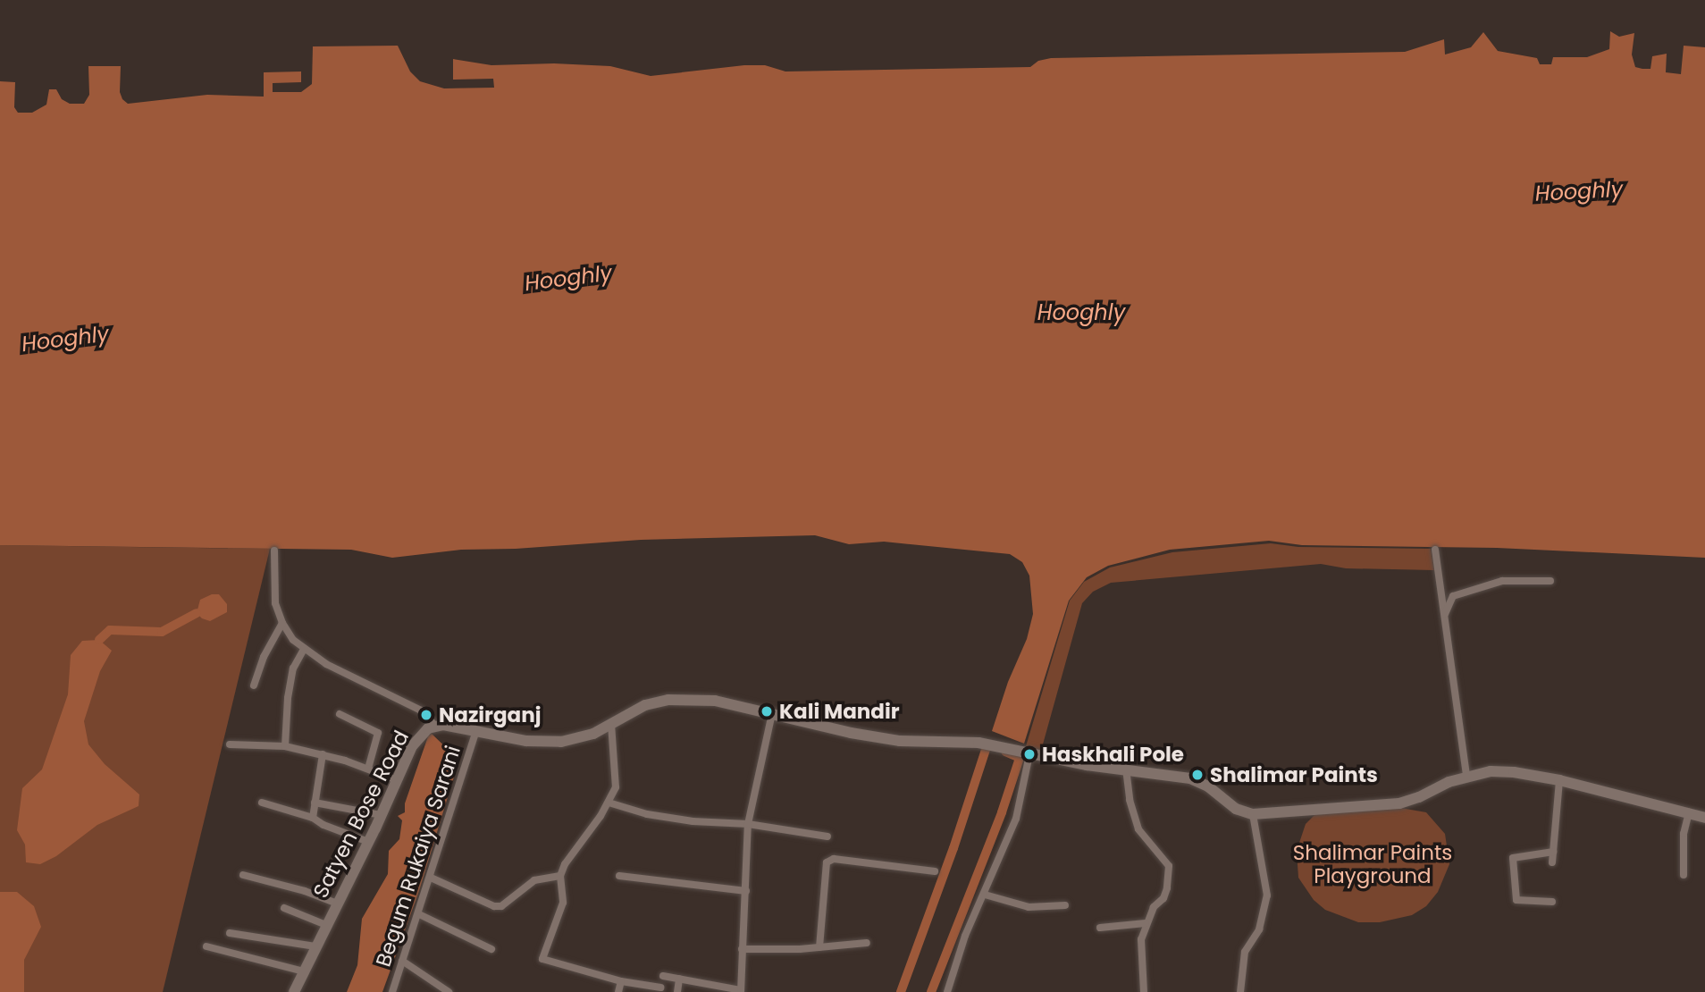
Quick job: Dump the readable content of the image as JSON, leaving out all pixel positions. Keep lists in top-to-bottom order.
{
  "streets": {
    "main road": ["Satyen Bose Road"],
    "street": ["Begum Rukaiya Sarani"]
  },
  "crossings": [
    ["Satyen Bose Road", "Begum Rukaiya Sarani"]
  ],
  "water": ["Hooghly"],
  "parks": ["Shalimar Paints Playground"],
  "places": [
    "Kali Mandir",
    "Nazirganj",
    "Haskhali Pole",
    "Shalimar Paints"
  ]
}
